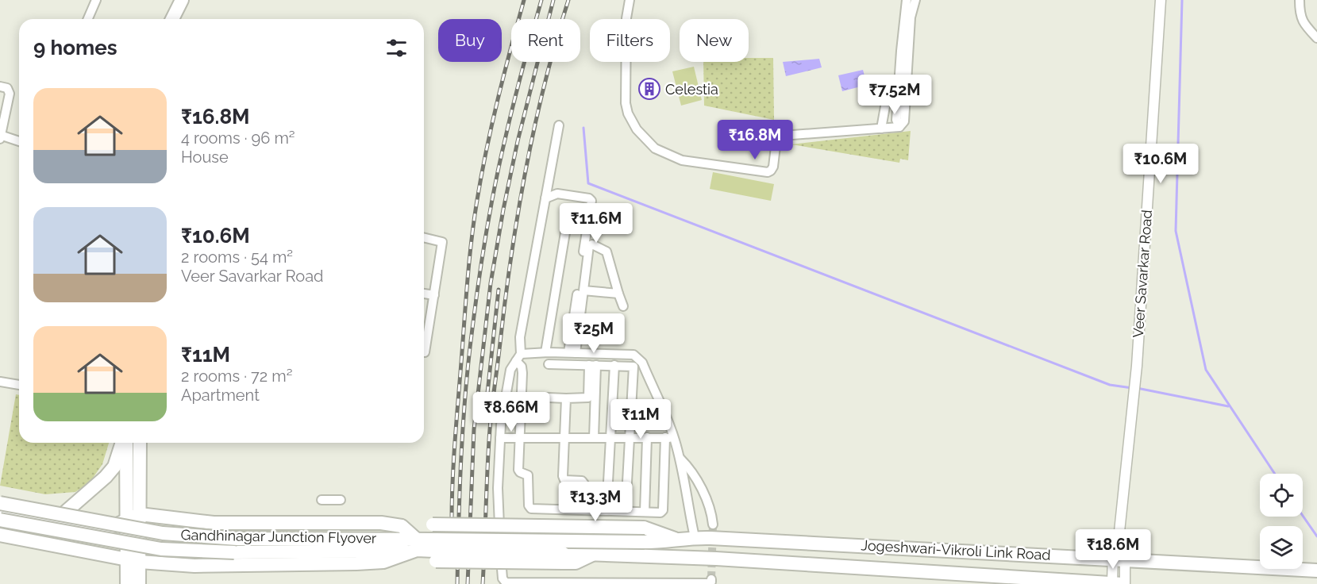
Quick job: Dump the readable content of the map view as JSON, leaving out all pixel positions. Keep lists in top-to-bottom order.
{
  "streets": {
    "main road": ["Gandhinagar Junction Flyover", "Jogeshwari-Vikroli Link Road"],
    "street": ["Veer Savarkar Road"]
  },
  "crossings": [
    ["Veer Savarkar Road", "Jogeshwari-Vikroli Link Road"]
  ],
  "places": {
    "building": ["Celestia"]
  },
  "page": {
    "chip": [
      "Buy",
      "Rent",
      "Filters",
      "New"
    ],
    "heading": "9 homes",
    "price": [
      "₹7.52M",
      "₹16.8M",
      "₹10.6M",
      "₹11.6M",
      "₹25M",
      "₹8.66M",
      "₹11M",
      "₹13.3M",
      "₹18.6M"
    ],
    "list": [
      {
        "name": "₹16.8M",
        "note": "4 rooms · 96 m² · House"
      },
      {
        "name": "₹10.6M",
        "note": "2 rooms · 54 m² · Veer Savarkar Road"
      },
      {
        "name": "₹11M",
        "note": "2 rooms · 72 m² · Apartment"
      }
    ]
  }
}
